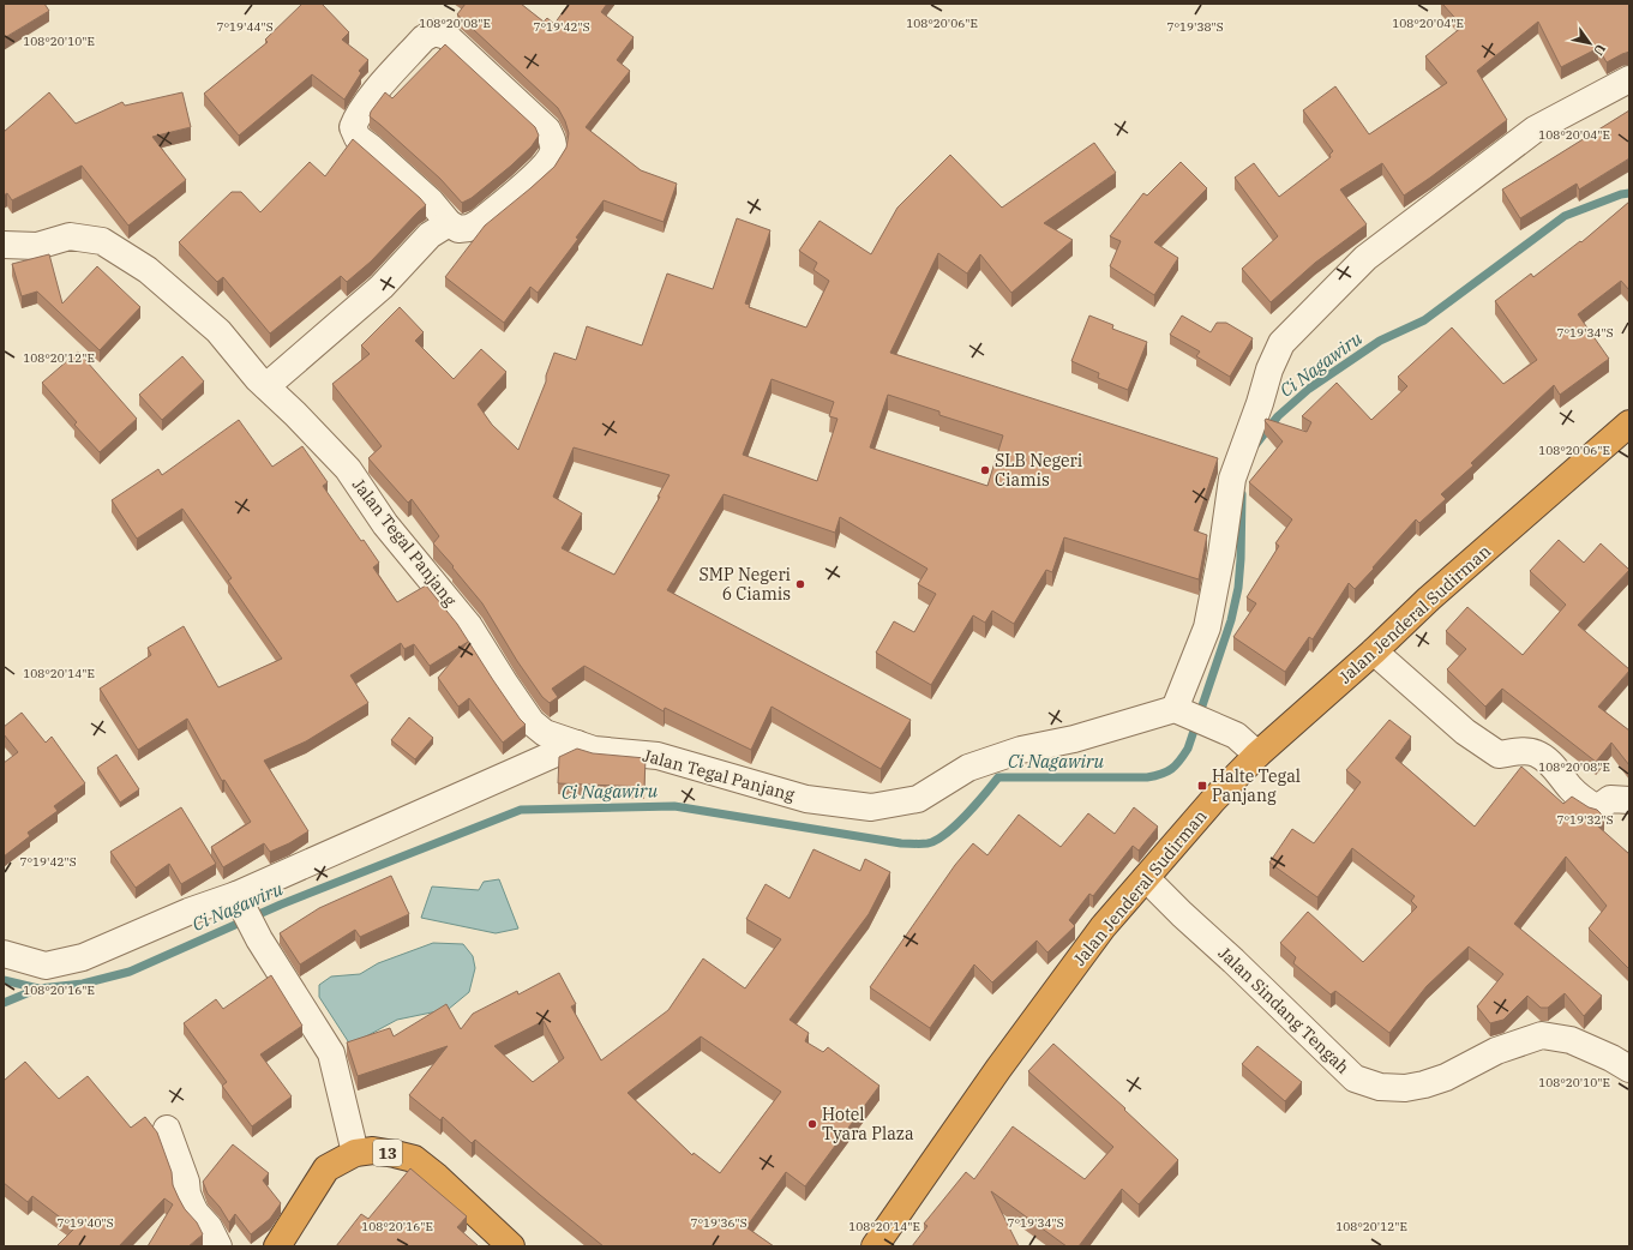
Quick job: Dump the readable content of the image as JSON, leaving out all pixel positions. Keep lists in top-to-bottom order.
{
  "streets": {
    "highway": ["Jalan Jenderal Sudirman", "13"],
    "street": ["Jalan Tegal Panjang", "Jalan Sindang Tengah"]
  },
  "crossings": [
    ["Jalan Jenderal Sudirman", "Jalan Sindang Tengah"]
  ],
  "water": ["Ci Nagawiru"],
  "places": {
    "other": ["SLB Negeri Ciamis", "SMP Negeri 6 Ciamis", "Hotel Tyara Plaza"],
    "transit": ["Halte Tegal Panjang"]
  },
  "north": "bottom right",
  "coordinates": [
    "108°20'08\"E",
    "108°20'06\"E",
    "108°20'04\"E",
    "7°19'38\"S",
    "7°19'44\"S",
    "7°19'42\"S",
    "108°20'10\"E",
    "7°19'34\"S",
    "108°20'12\"E",
    "108°20'14\"E",
    "7°19'32\"S",
    "108°20'16\"E",
    "7°19'40\"S",
    "7°19'36\"S"
  ]
}
